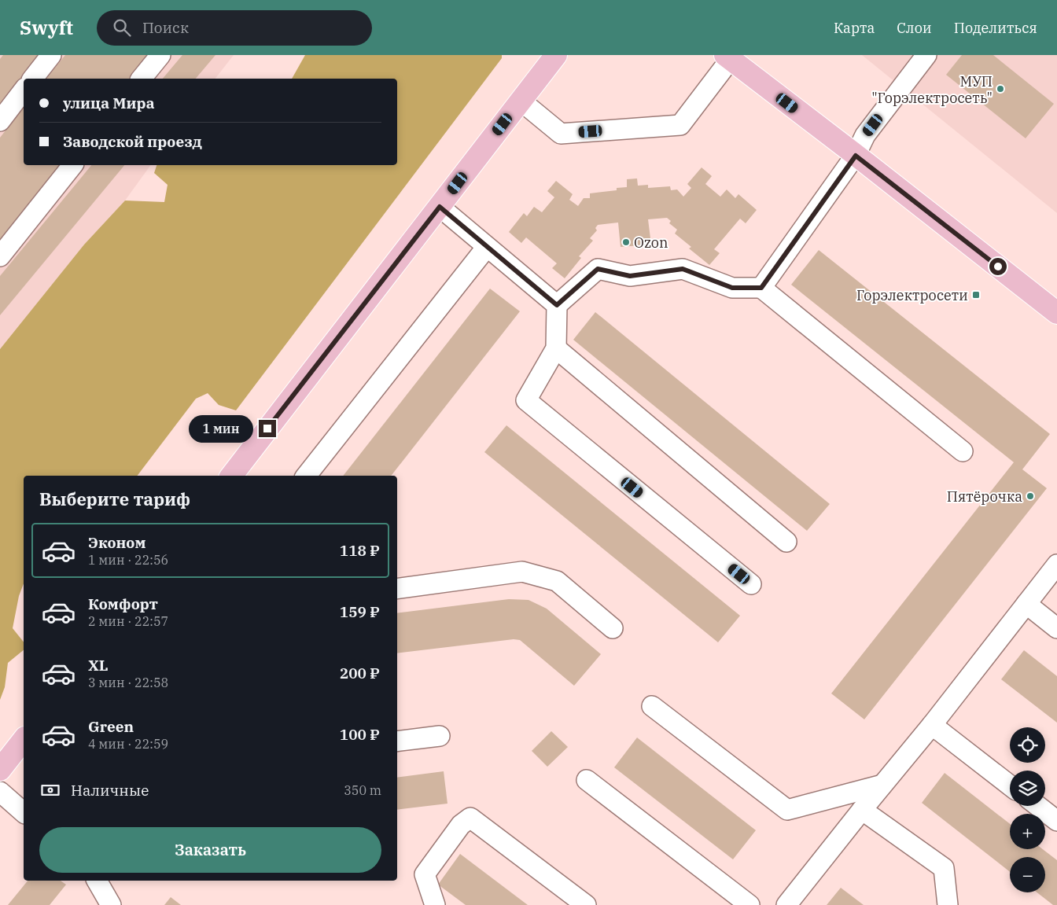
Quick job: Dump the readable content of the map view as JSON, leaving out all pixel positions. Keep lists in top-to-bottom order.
{
  "places": {
    "other": ["МУП \"Горэлектросеть\"", "Ozon", "Пятёрочка"],
    "transit": ["Горэлектросети"]
  },
  "page": {
    "header": "Swyft",
    "search": "Поиск",
    "nav": ["Карта", "Слои", "Поделиться"],
    "banner": ["улица Мира", "Заводской проезд"],
    "bubble": "1 мин",
    "heading": "Выберите тариф",
    "list": [
      {
        "name": "Эконом",
        "note": "1 мин · 22:56",
        "value": "118 ₽"
      },
      {
        "name": "Комфорт",
        "note": "2 мин · 22:57",
        "value": "159 ₽"
      },
      {
        "name": "XL",
        "note": "3 мин · 22:58",
        "value": "200 ₽"
      },
      {
        "name": "Green",
        "note": "4 мин · 22:59",
        "value": "100 ₽"
      }
    ],
    "map_buttons": ["+", "−"],
    "pay": ["Наличные", "350 m"],
    "buttons": "Заказать"
  }
}
